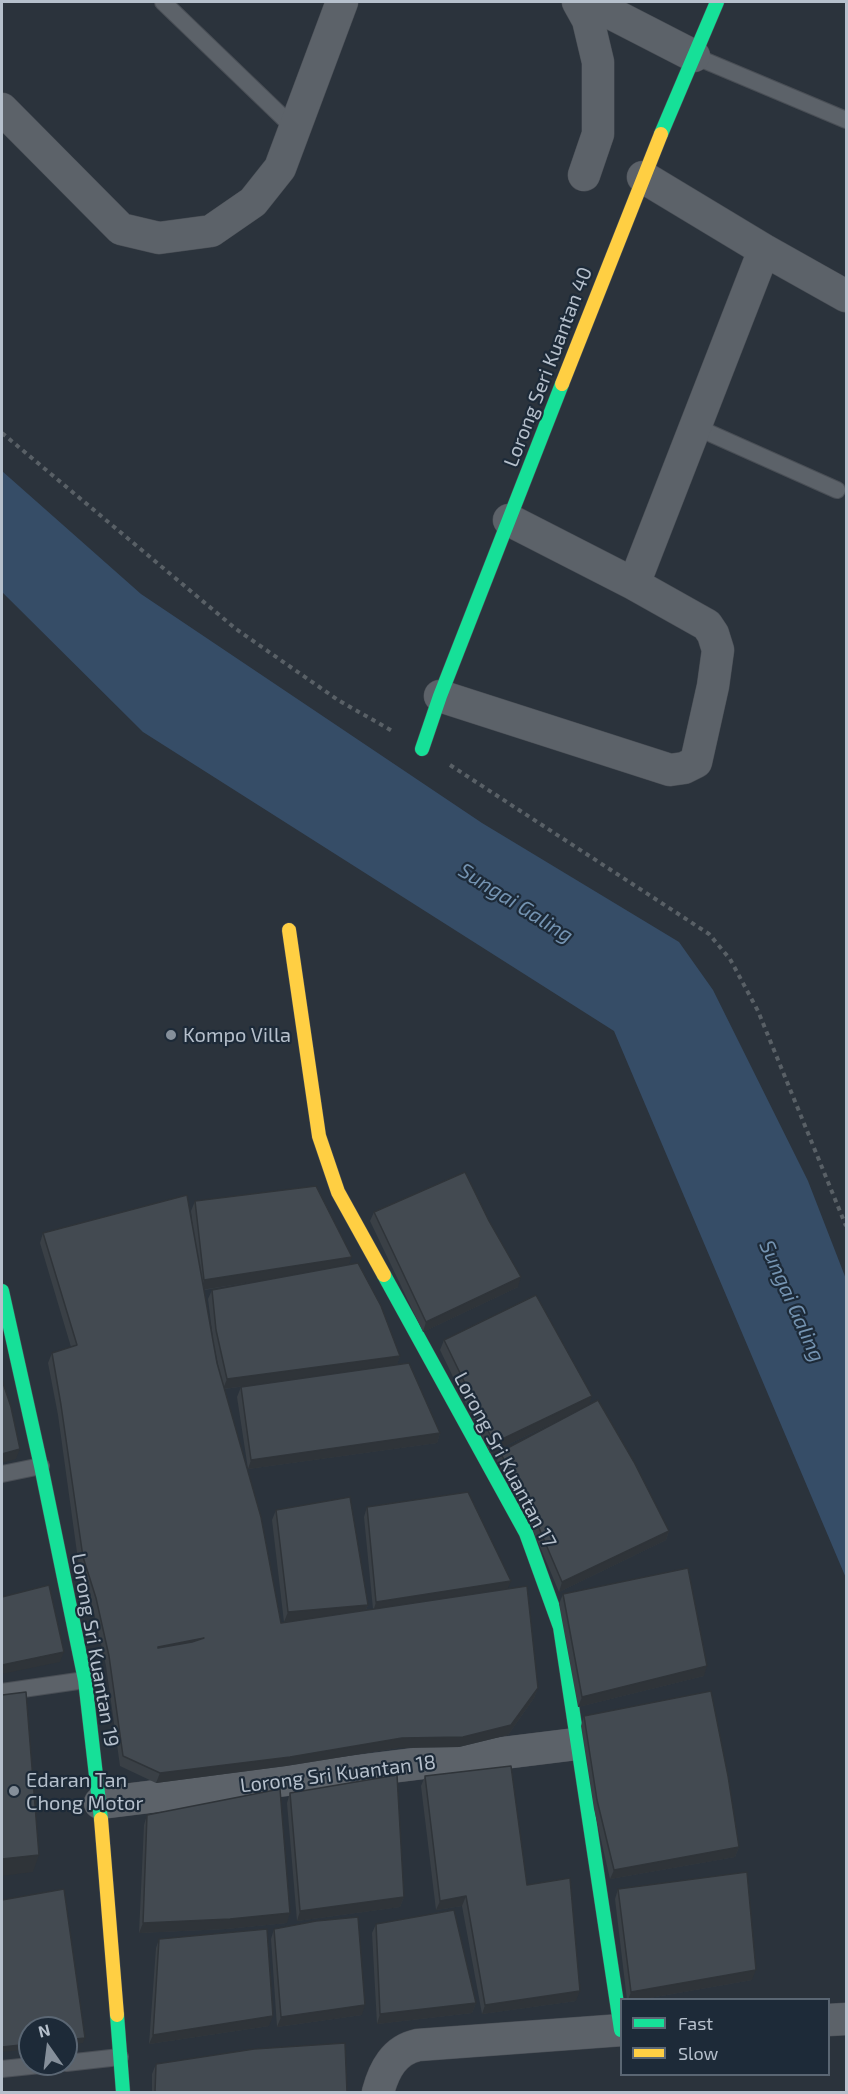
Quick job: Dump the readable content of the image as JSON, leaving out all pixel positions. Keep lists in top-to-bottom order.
{
  "streets": {
    "street": [
      "Lorong Seri Kuantan 40",
      "Lorong Sri Kuantan 17",
      "Lorong Sri Kuantan 19",
      "Lorong Sri Kuantan 18"
    ]
  },
  "crossings": [
    ["Lorong Sri Kuantan 17", "Lorong Sri Kuantan 18"],
    ["Lorong Sri Kuantan 19", "Lorong Sri Kuantan 18"]
  ],
  "water": ["Sungai Galing"],
  "places": ["Kompo Villa", "Edaran Tan Chong Motor"],
  "legend": ["Fast", "Slow"],
  "north": "top"
}
